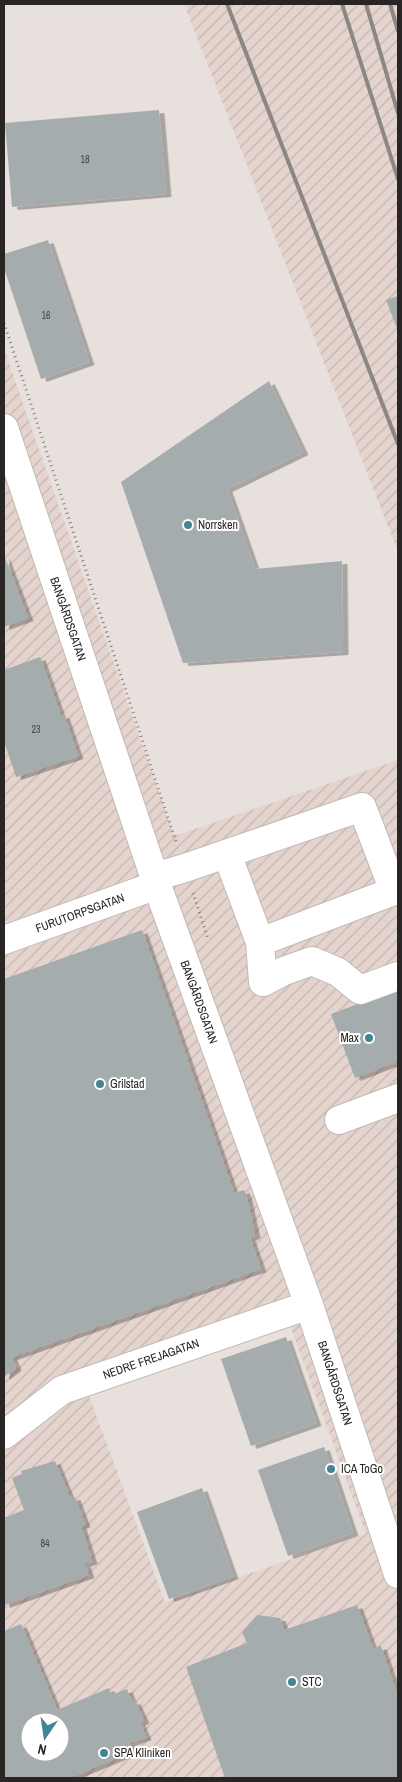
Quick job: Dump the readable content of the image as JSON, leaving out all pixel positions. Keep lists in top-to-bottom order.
{
  "streets": {
    "street": ["BANGÅRDSGATAN", "FURUTORPSGATAN", "NEDRE FREJAGATAN"]
  },
  "crossings": [
    ["BANGÅRDSGATAN", "FURUTORPSGATAN"],
    ["BANGÅRDSGATAN", "NEDRE FREJAGATAN"]
  ],
  "places": [
    "Norrsken",
    "Max",
    "Grilstad",
    "ICA ToGo",
    "STC",
    "SPA Kliniken"
  ],
  "house_numbers": [
    "18",
    "16",
    "23",
    "84"
  ],
  "north": "bottom"
}
